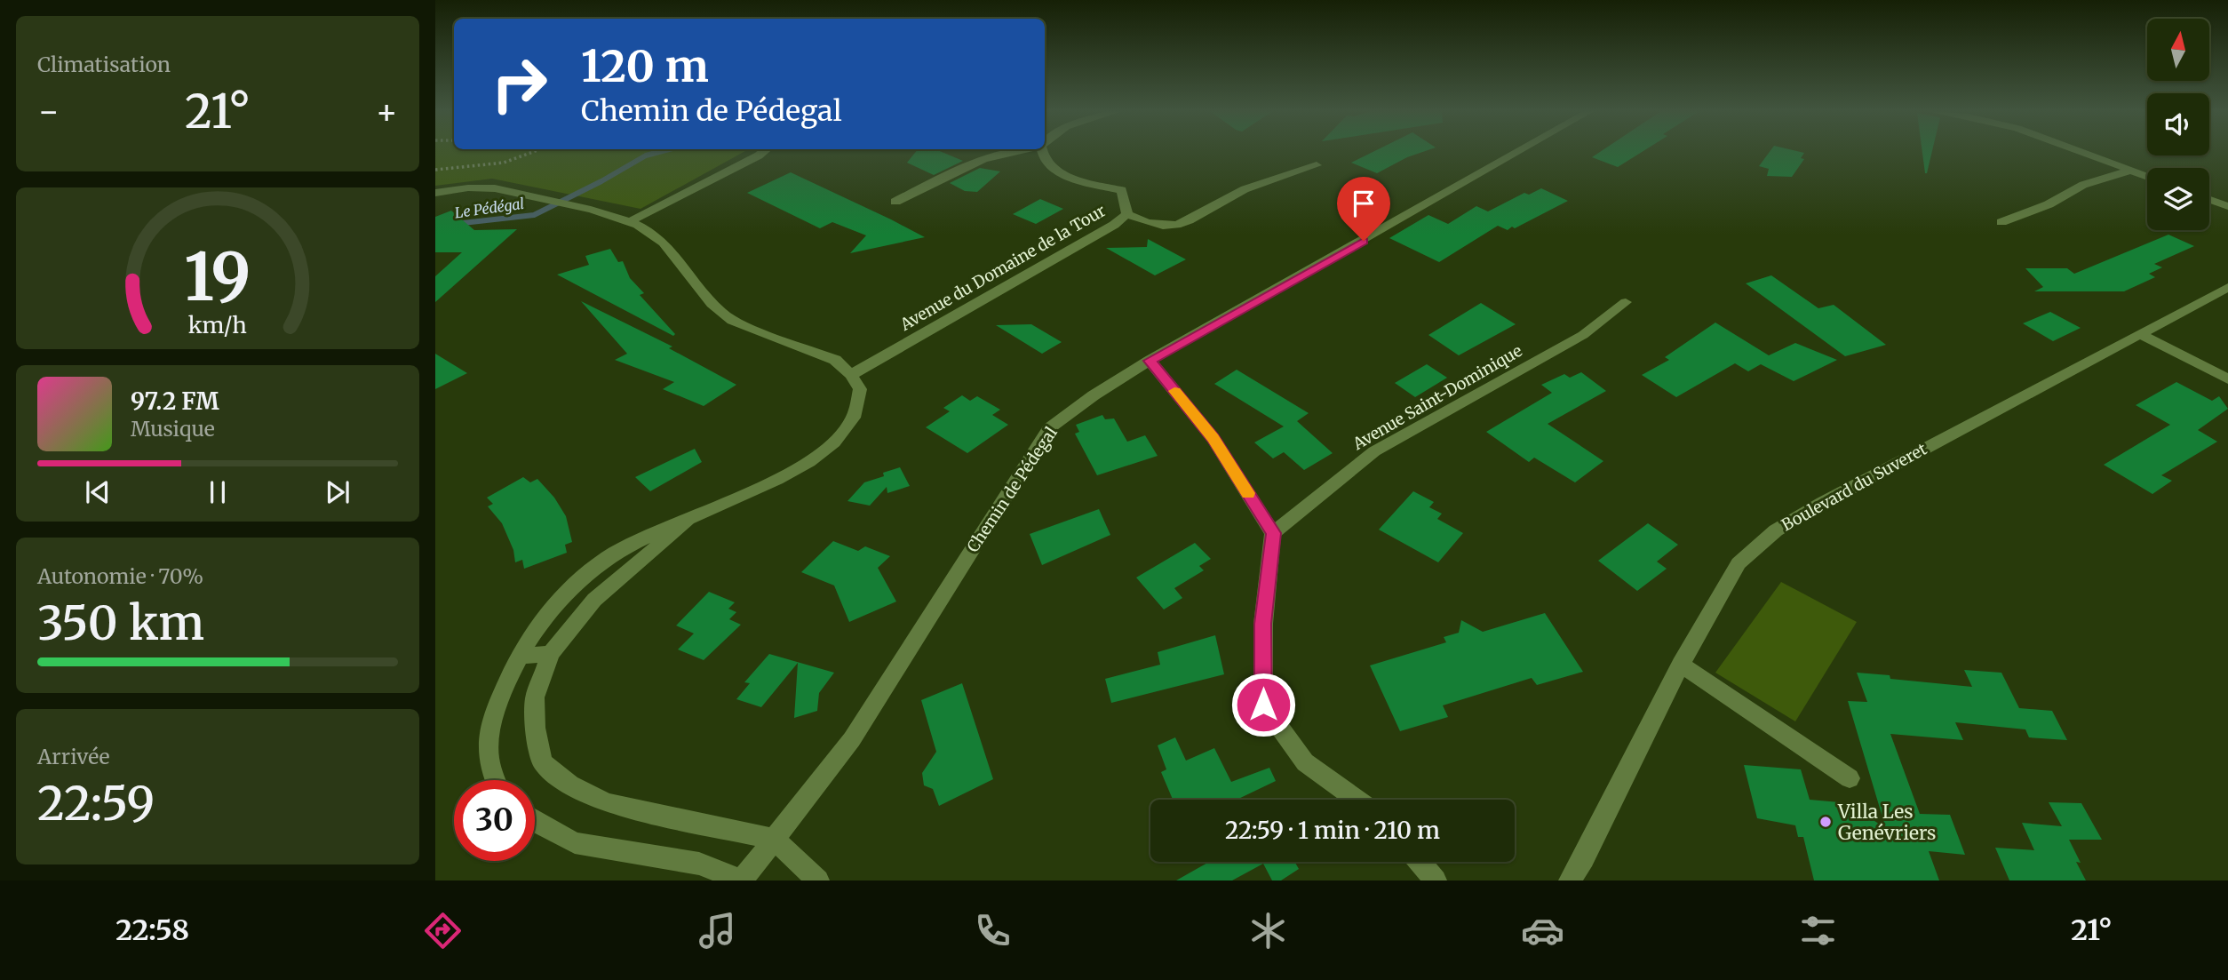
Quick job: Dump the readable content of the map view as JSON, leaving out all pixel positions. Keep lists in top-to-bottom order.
{
  "streets": {
    "street": [
      "Avenue du Domaine de la Tour",
      "Avenue Saint-Dominique",
      "Boulevard du Suveret",
      "Chemin de Pédegal"
    ]
  },
  "water": ["Le Pédégal"],
  "places": ["Villa Les Genévriers"],
  "north": "top",
  "page": {
    "tile": [
      "Climatisation",
      ["Autonomie · 70%", "350 km"],
      ["Arrivée", "22:59"]
    ],
    "turn": ["120 m", "Chemin de Pédegal"],
    "heat": ["−", "21°", "+"],
    "song": ["97.2 FM", "Musique"],
    "limit": "30",
    "trip": "22:59 · 1 min · 210 m",
    "tabs": ["22:58", "21°"],
    "gauge": ["19", "km/h"]
  }
}
